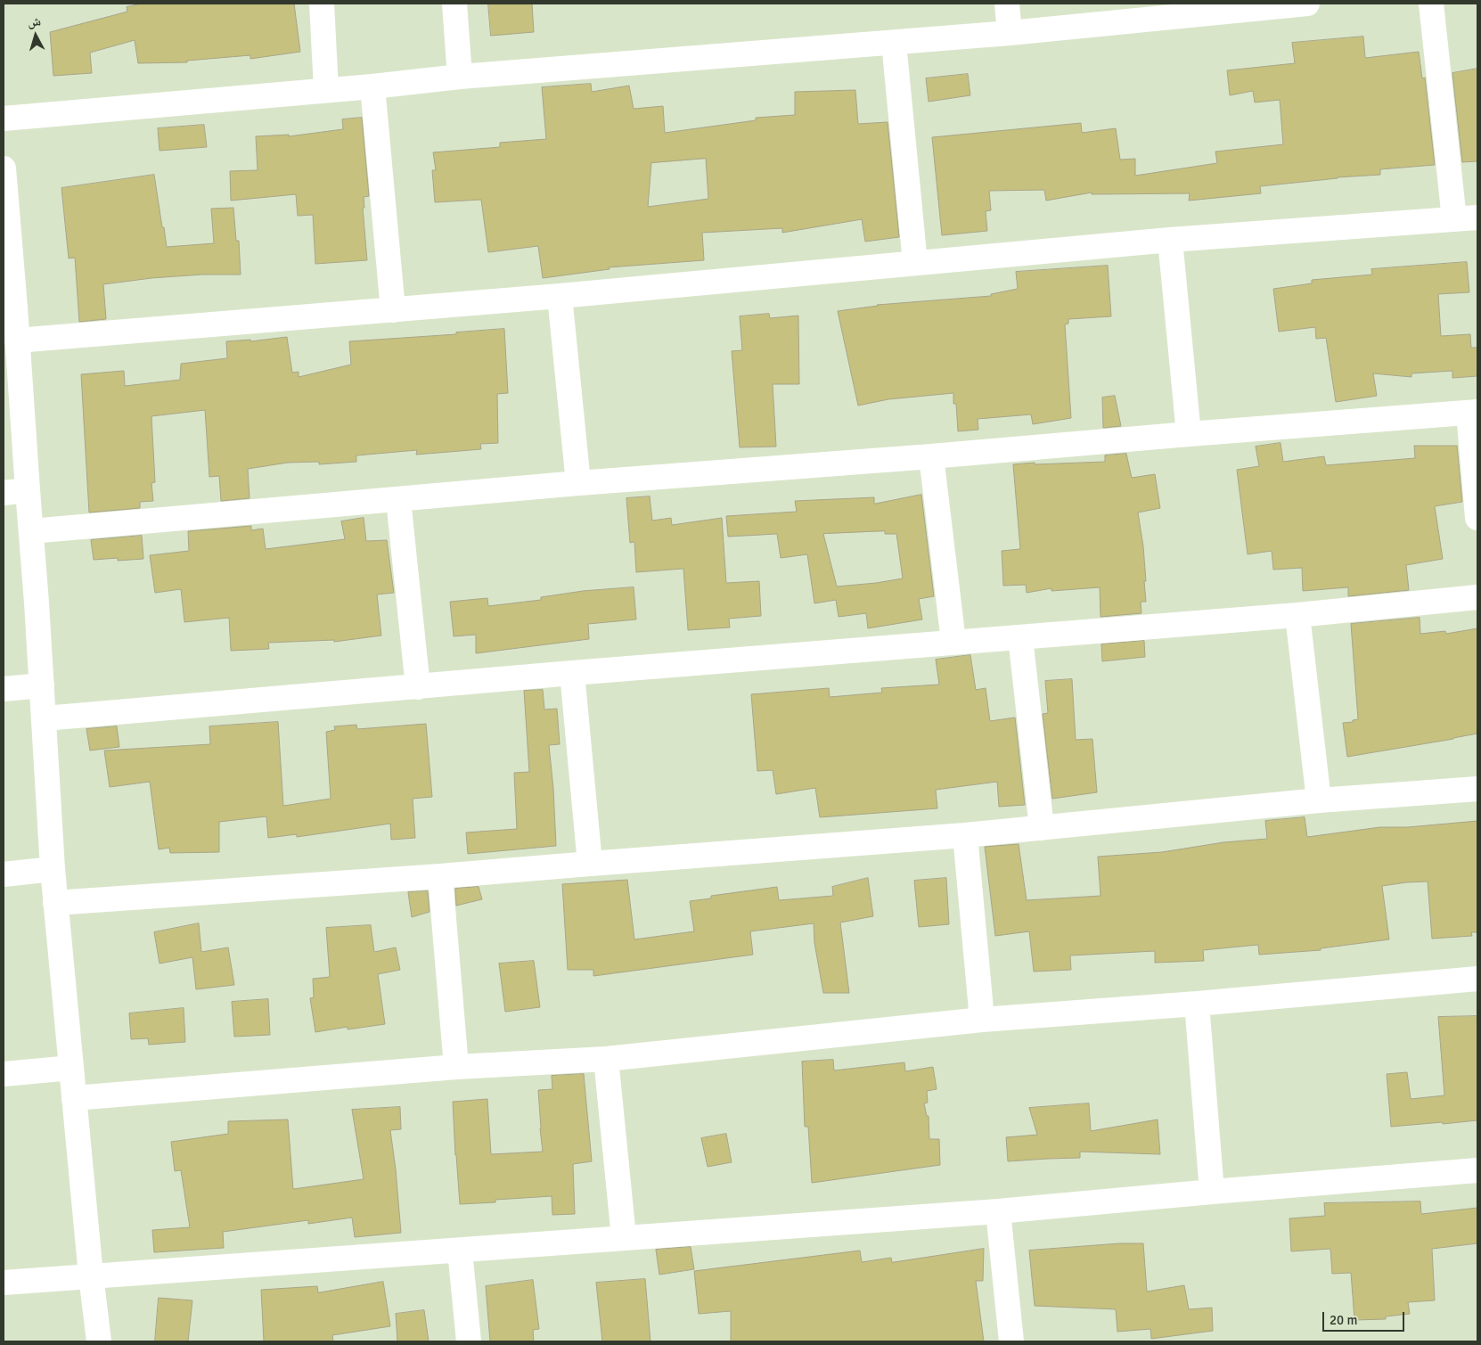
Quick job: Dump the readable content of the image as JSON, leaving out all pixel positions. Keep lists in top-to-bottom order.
{
  "scale_bar": "20 m",
  "north": "top"
}
